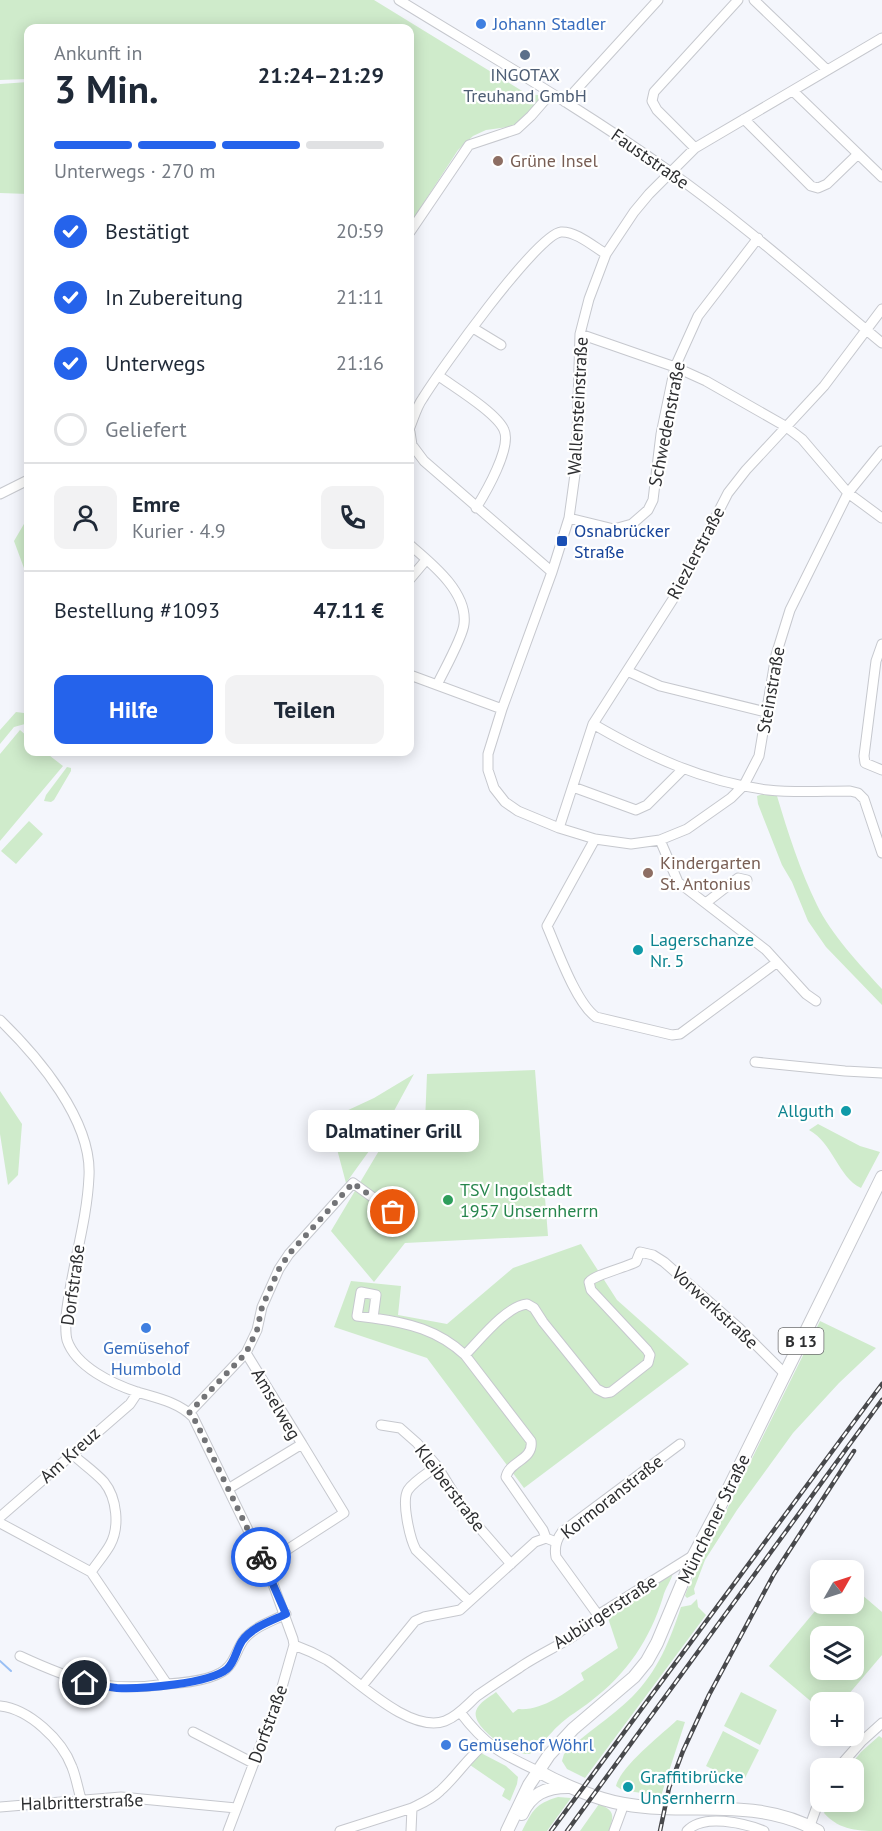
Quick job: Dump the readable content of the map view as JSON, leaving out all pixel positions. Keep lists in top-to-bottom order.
{
  "streets": {
    "main road": ["B 13", "Münchener Straße"],
    "street": [
      "Fauststraße",
      "Wallensteinstraße",
      "Schwedenstraße",
      "Riezlerstraße",
      "Steinstraße",
      "Dorfstraße",
      "Vorwerkstraße",
      "Amselweg",
      "Am Kreuz",
      "Kleiberstraße",
      "Kormoranstraße",
      "Aubürgerstraße",
      "Halbritterstraße"
    ]
  },
  "crossings": [
    ["Fauststraße", "Wallensteinstraße"],
    ["Fauststraße", "Schwedenstraße"],
    ["Fauststraße", "Riezlerstraße"],
    ["Wallensteinstraße", "Schwedenstraße"],
    ["Wallensteinstraße", "Riezlerstraße"],
    ["Wallensteinstraße", "Steinstraße"],
    ["Dorfstraße", "Am Kreuz"],
    ["Dorfstraße", "Aubürgerstraße"],
    ["Dorfstraße", "Halbritterstraße"],
    ["Vorwerkstraße", "Münchener Straße"],
    ["Kormoranstraße", "Aubürgerstraße"],
    ["Münchener Straße", "Aubürgerstraße"]
  ],
  "places": {
    "other": [
      "Johann Stadler",
      "INGOTAX Treuhand GmbH",
      "Grüne Insel",
      "Kindergarten St. Antonius",
      "Lagerschanze Nr. 5",
      "Allguth",
      "TSV Ingolstadt 1957 Unsernherrn",
      "Dalmatiner Grill",
      "Gemüsehof Humbold",
      "Gemüsehof Wöhrl",
      "Graffitibrücke Unsernherrn"
    ],
    "transit": ["Osnabrücker Straße"]
  },
  "north": "top right",
  "page": {
    "heading": ["3 Min.", "Ankunft in", "21:24–21:29"],
    "panel": [
      "Emre",
      "Kurier · 4.9",
      "Bestellung #1093",
      "47.11 €"
    ],
    "bar": "Unterwegs · 270 m",
    "list": [
      ["Bestätigt", "20:59"],
      ["In Zubereitung", "21:11"],
      ["Unterwegs", "21:16"],
      "Geliefert"
    ],
    "buttons": ["Hilfe", "Teilen"],
    "bubble": "Dalmatiner Grill",
    "map_buttons": ["+", "−"]
  }
}
